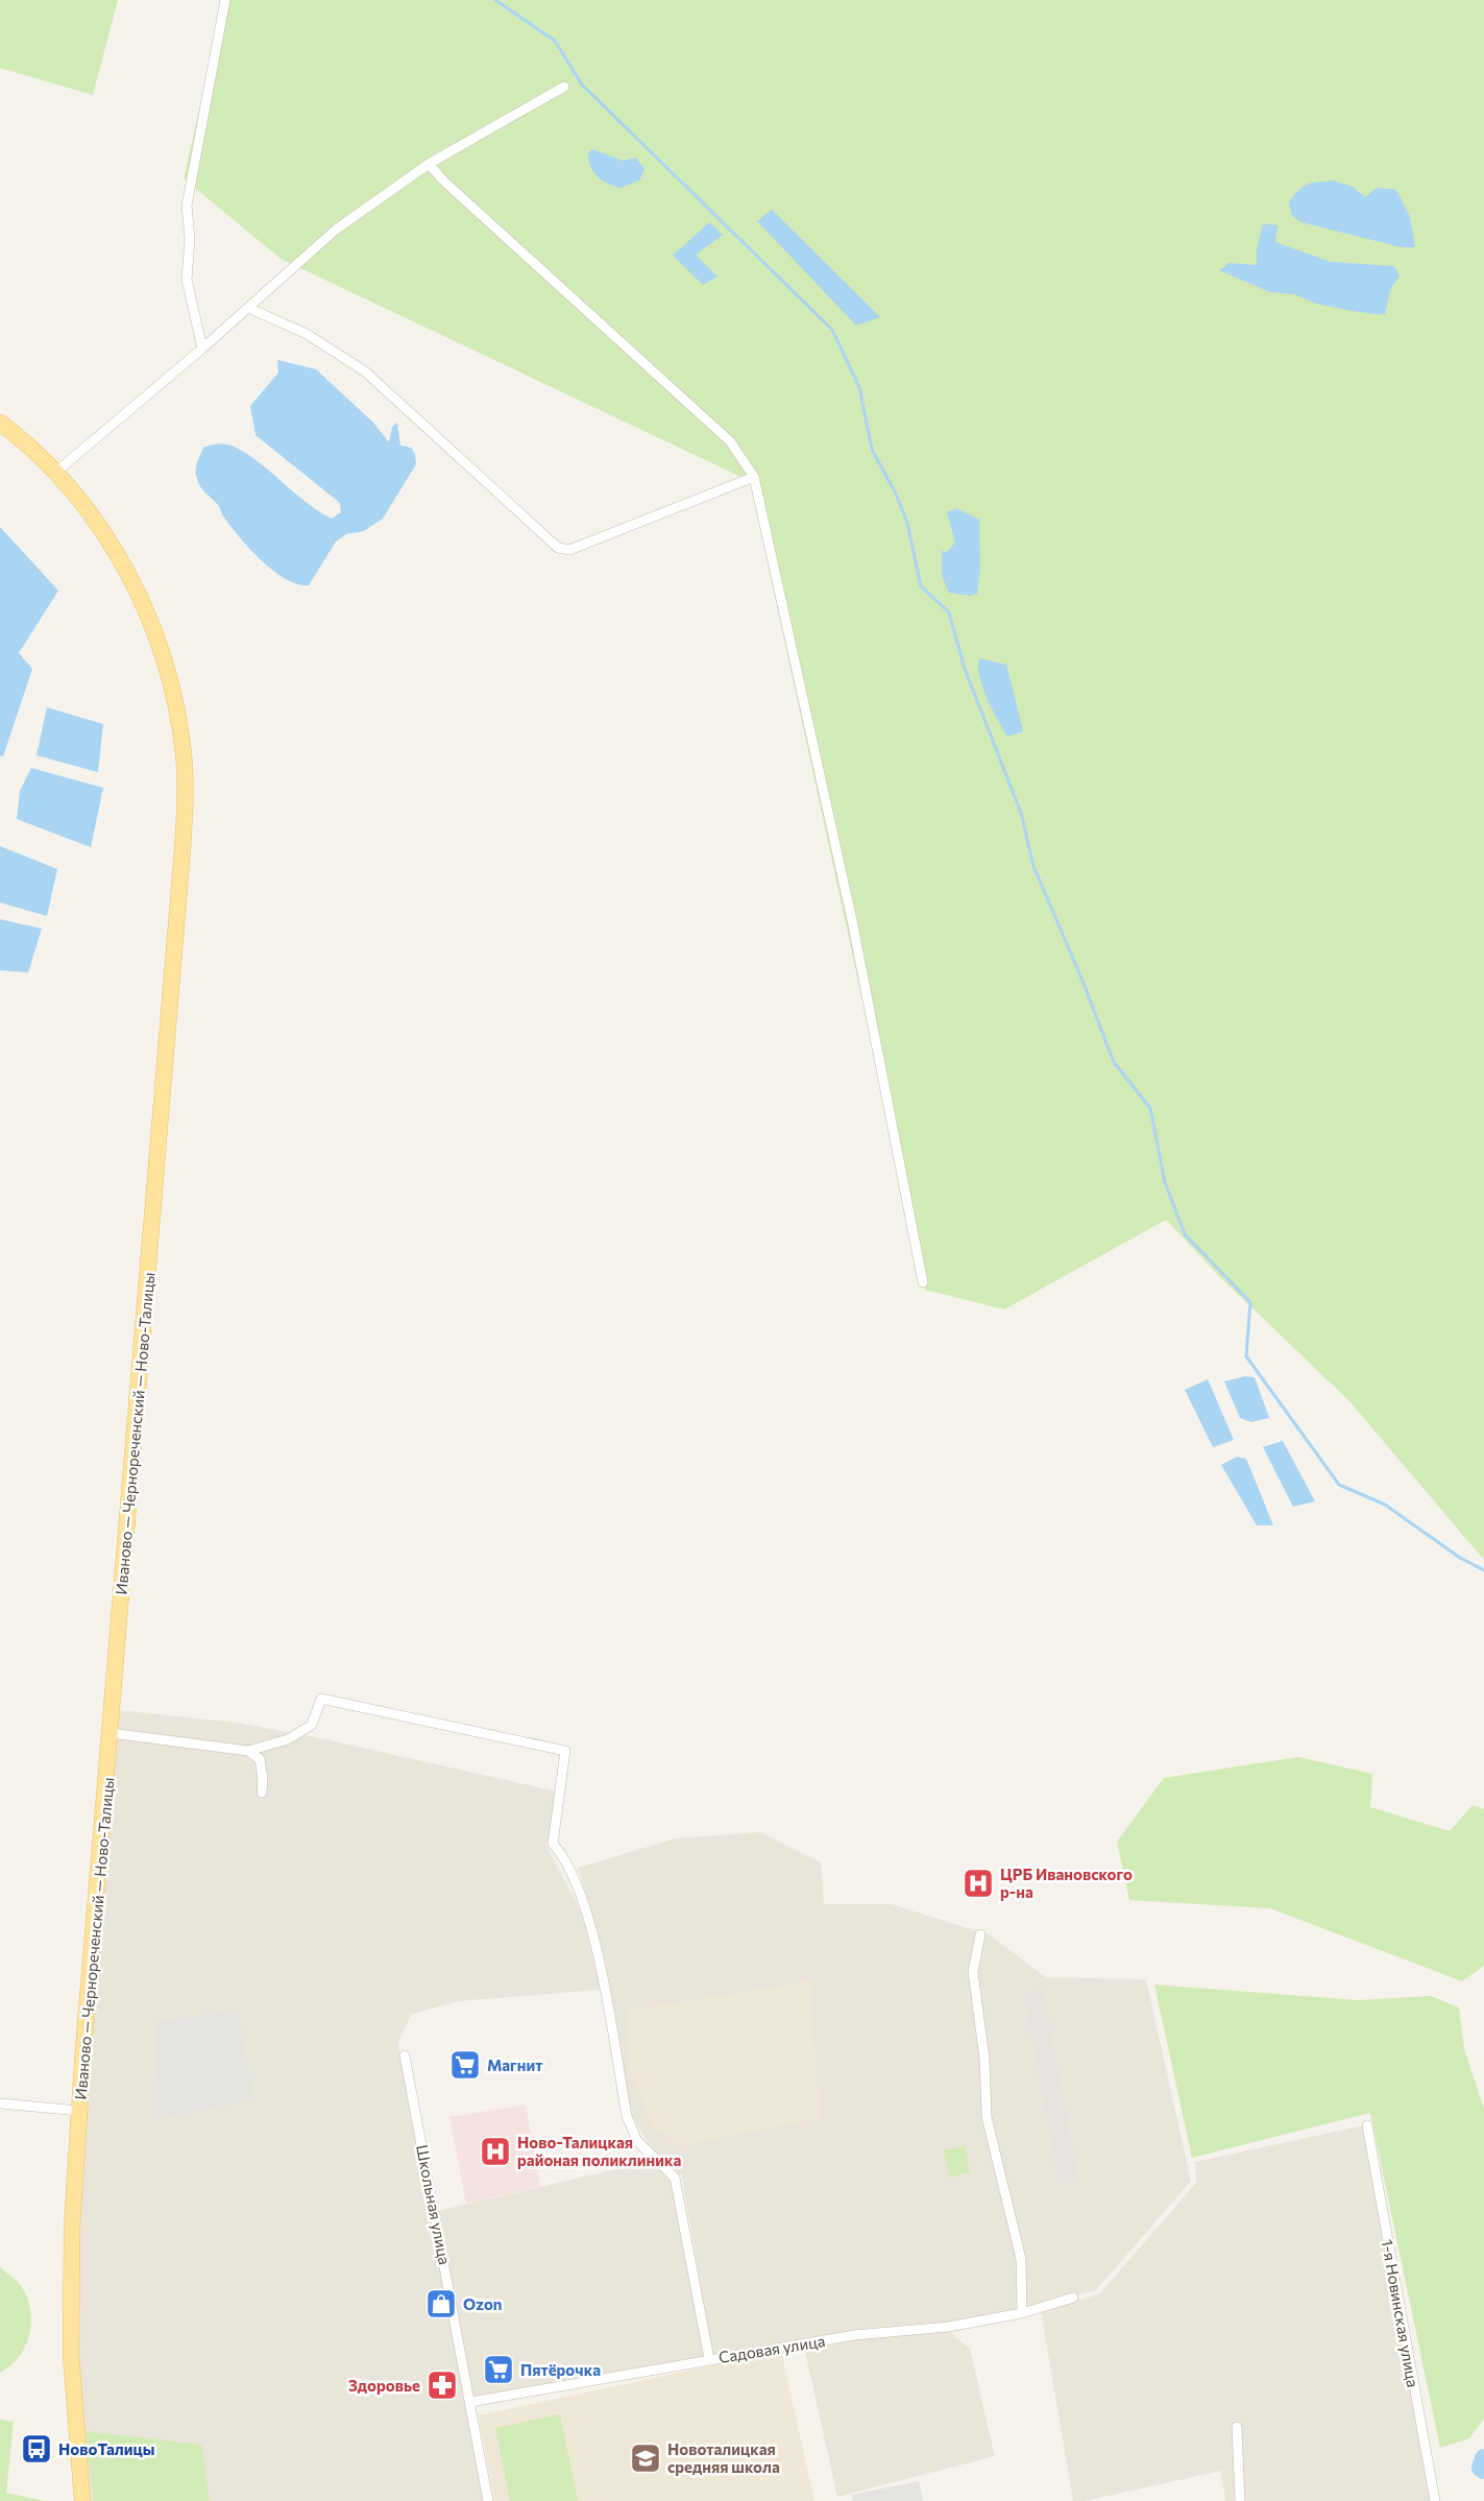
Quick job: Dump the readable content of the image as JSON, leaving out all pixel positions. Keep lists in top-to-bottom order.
{
  "streets": {
    "main road": ["Иваново — Чернореченский — Ново-Талицы"],
    "street": ["Школьная улица", "1-я Новинская улица", "Садовая улица"]
  },
  "crossings": [
    ["Школьная улица", "Садовая улица"]
  ],
  "places": {
    "hospital": ["ЦРБ Ивановского р-на", "Ново-Талицкая районая поликлиника"],
    "supermarket": ["Магнит", "Пятёрочка"],
    "shop": ["Ozon"],
    "pharmacy": ["Здоровье"],
    "bus stop": ["НовоТалицы"],
    "school or university": ["Новоталицкая средняя школа"]
  }
}
